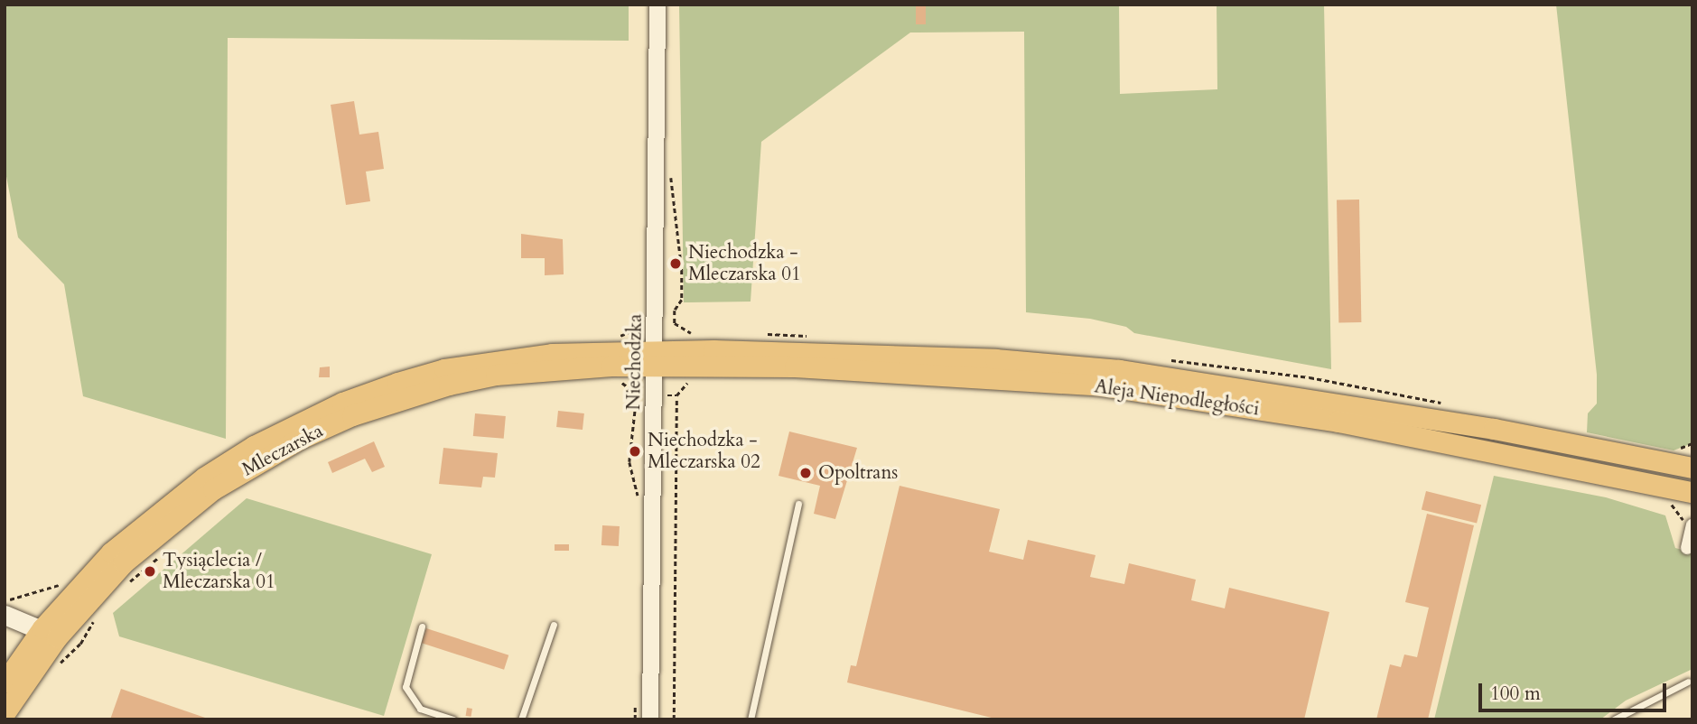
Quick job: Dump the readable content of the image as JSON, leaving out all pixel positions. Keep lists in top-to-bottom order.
{
  "streets": {
    "main road": ["Aleja Niepodległości", "Mleczarska"],
    "street": ["Niechodzka"]
  },
  "crossings": [
    ["Niechodzka", "Aleja Niepodległości"],
    ["Niechodzka", "Mleczarska"],
    ["Aleja Niepodległości", "Mleczarska"]
  ],
  "places": [
    "Niechodzka - Mleczarska 01",
    "Niechodzka - Mleczarska 02",
    "Opoltrans",
    "Tysiąclecia / Mleczarska 01"
  ],
  "scale_bar": "100 m"
}
